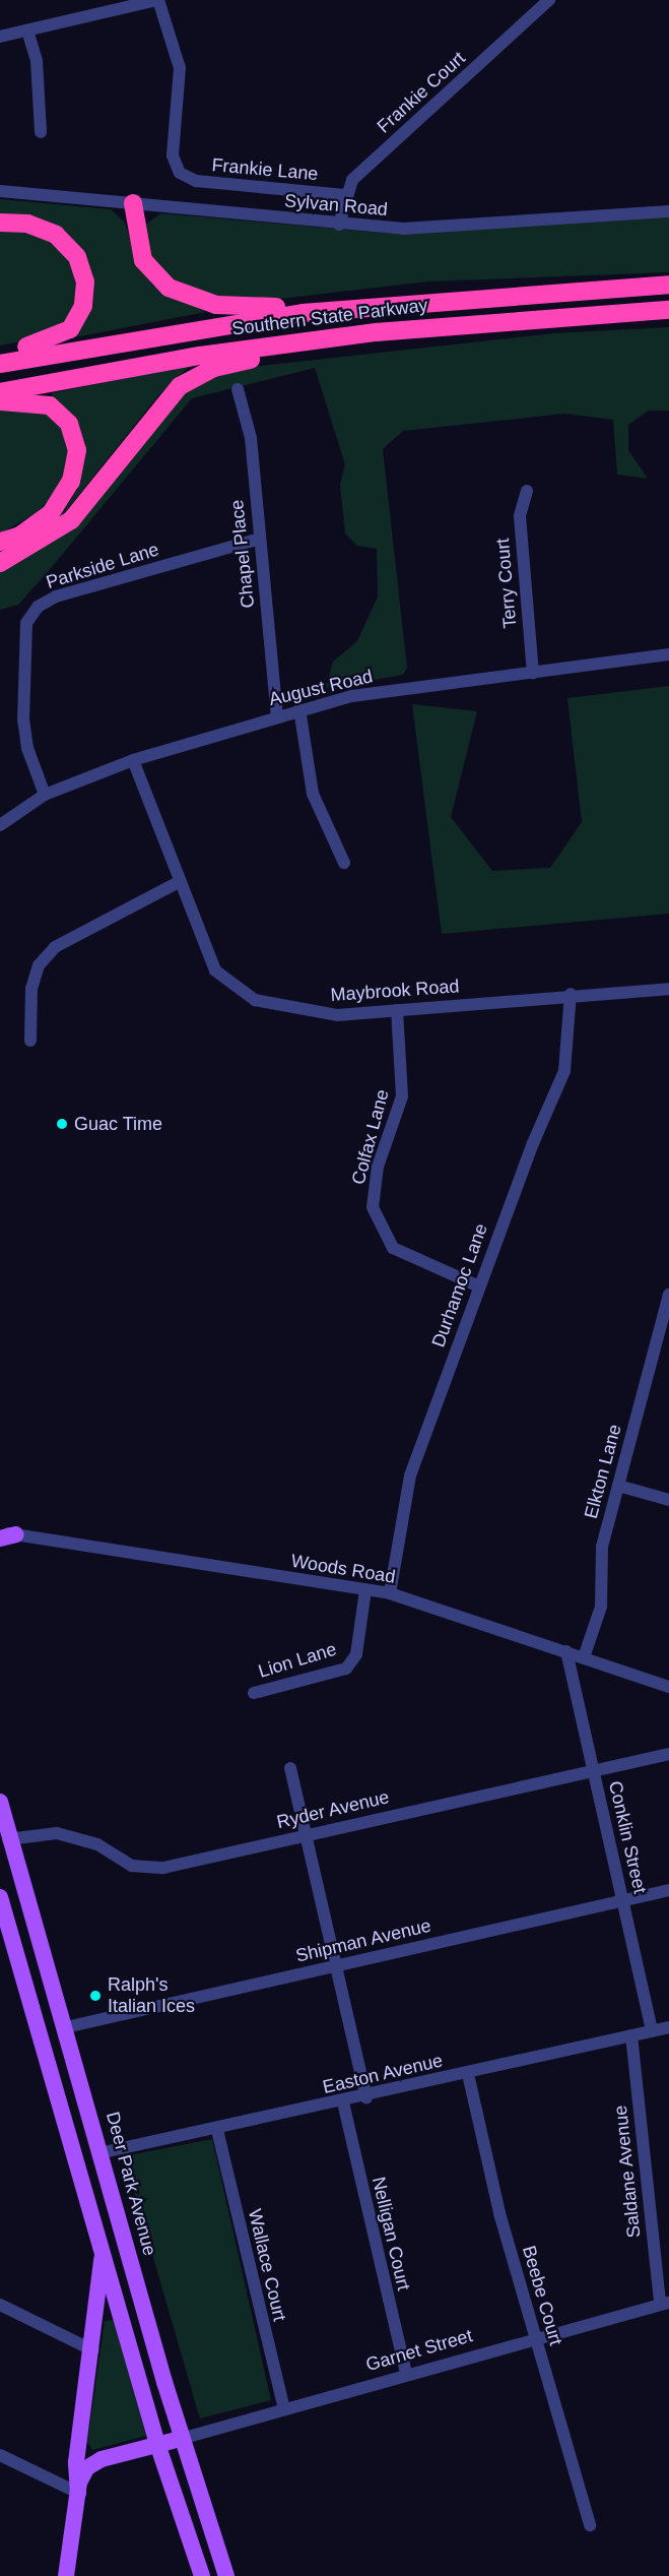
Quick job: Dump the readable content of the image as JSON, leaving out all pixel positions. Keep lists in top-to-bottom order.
{
  "streets": {
    "highway": ["Southern State Parkway"],
    "main road": ["Deer Park Avenue"],
    "street": [
      "Frankie Court",
      "Frankie Lane",
      "Sylvan Road",
      "Chapel Place",
      "Parkside Lane",
      "Terry Court",
      "August Road",
      "Maybrook Road",
      "Colfax Lane",
      "Durhamoc Lane",
      "Elkton Lane",
      "Woods Road",
      "Lion Lane",
      "Ryder Avenue",
      "Conklin Street",
      "Shipman Avenue",
      "Easton Avenue",
      "Saldane Avenue",
      "Nelligan Court",
      "Wallace Court",
      "Beebe Court",
      "Garnet Street"
    ]
  },
  "crossings": [
    ["Frankie Court", "Frankie Lane"],
    ["Frankie Court", "Sylvan Road"],
    ["Chapel Place", "Parkside Lane"],
    ["Chapel Place", "August Road"],
    ["Parkside Lane", "August Road"],
    ["Terry Court", "August Road"],
    ["August Road", "Maybrook Road"],
    ["Maybrook Road", "Colfax Lane"],
    ["Maybrook Road", "Durhamoc Lane"],
    ["Colfax Lane", "Durhamoc Lane"],
    ["Durhamoc Lane", "Woods Road"],
    ["Elkton Lane", "Woods Road"],
    ["Woods Road", "Lion Lane"],
    ["Woods Road", "Conklin Street"],
    ["Ryder Avenue", "Conklin Street"],
    ["Ryder Avenue", "Deer Park Avenue"],
    ["Conklin Street", "Shipman Avenue"],
    ["Conklin Street", "Easton Avenue"],
    ["Shipman Avenue", "Deer Park Avenue"],
    ["Easton Avenue", "Saldane Avenue"],
    ["Easton Avenue", "Deer Park Avenue"],
    ["Easton Avenue", "Nelligan Court"],
    ["Easton Avenue", "Wallace Court"],
    ["Easton Avenue", "Beebe Court"],
    ["Saldane Avenue", "Garnet Street"],
    ["Deer Park Avenue", "Garnet Street"],
    ["Nelligan Court", "Garnet Street"],
    ["Wallace Court", "Garnet Street"],
    ["Beebe Court", "Garnet Street"]
  ],
  "places": ["Guac Time", "Ralph's Italian Ices"]
}
